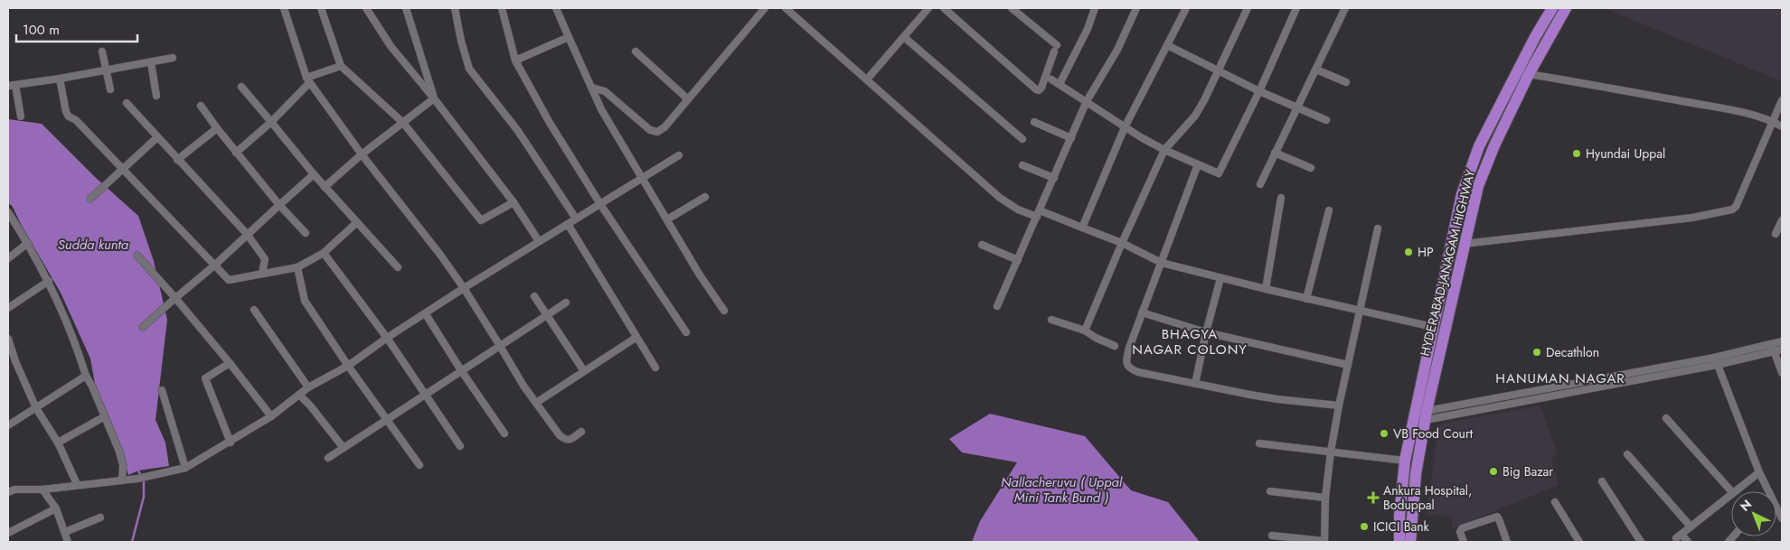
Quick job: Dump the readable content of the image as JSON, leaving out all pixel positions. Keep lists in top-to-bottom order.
{
  "streets": {
    "highway": ["HYDERABAD-JANAGAM HIGHWAY"]
  },
  "districts": ["BHAGYA NAGAR COLONY", "HANUMAN NAGAR"],
  "water": ["Sudda kunta", "Nallacheruvu ( Uppal Mini Tank Bund )"],
  "places": {
    "other": [
      "Hyundai Uppal",
      "HP",
      "Decathlon",
      "VB Food Court",
      "Big Bazar",
      "ICICI Bank"
    ],
    "health": ["Ankura Hospital, Boduppal"]
  },
  "scale_bar": "100 m",
  "north": "top left"
}
